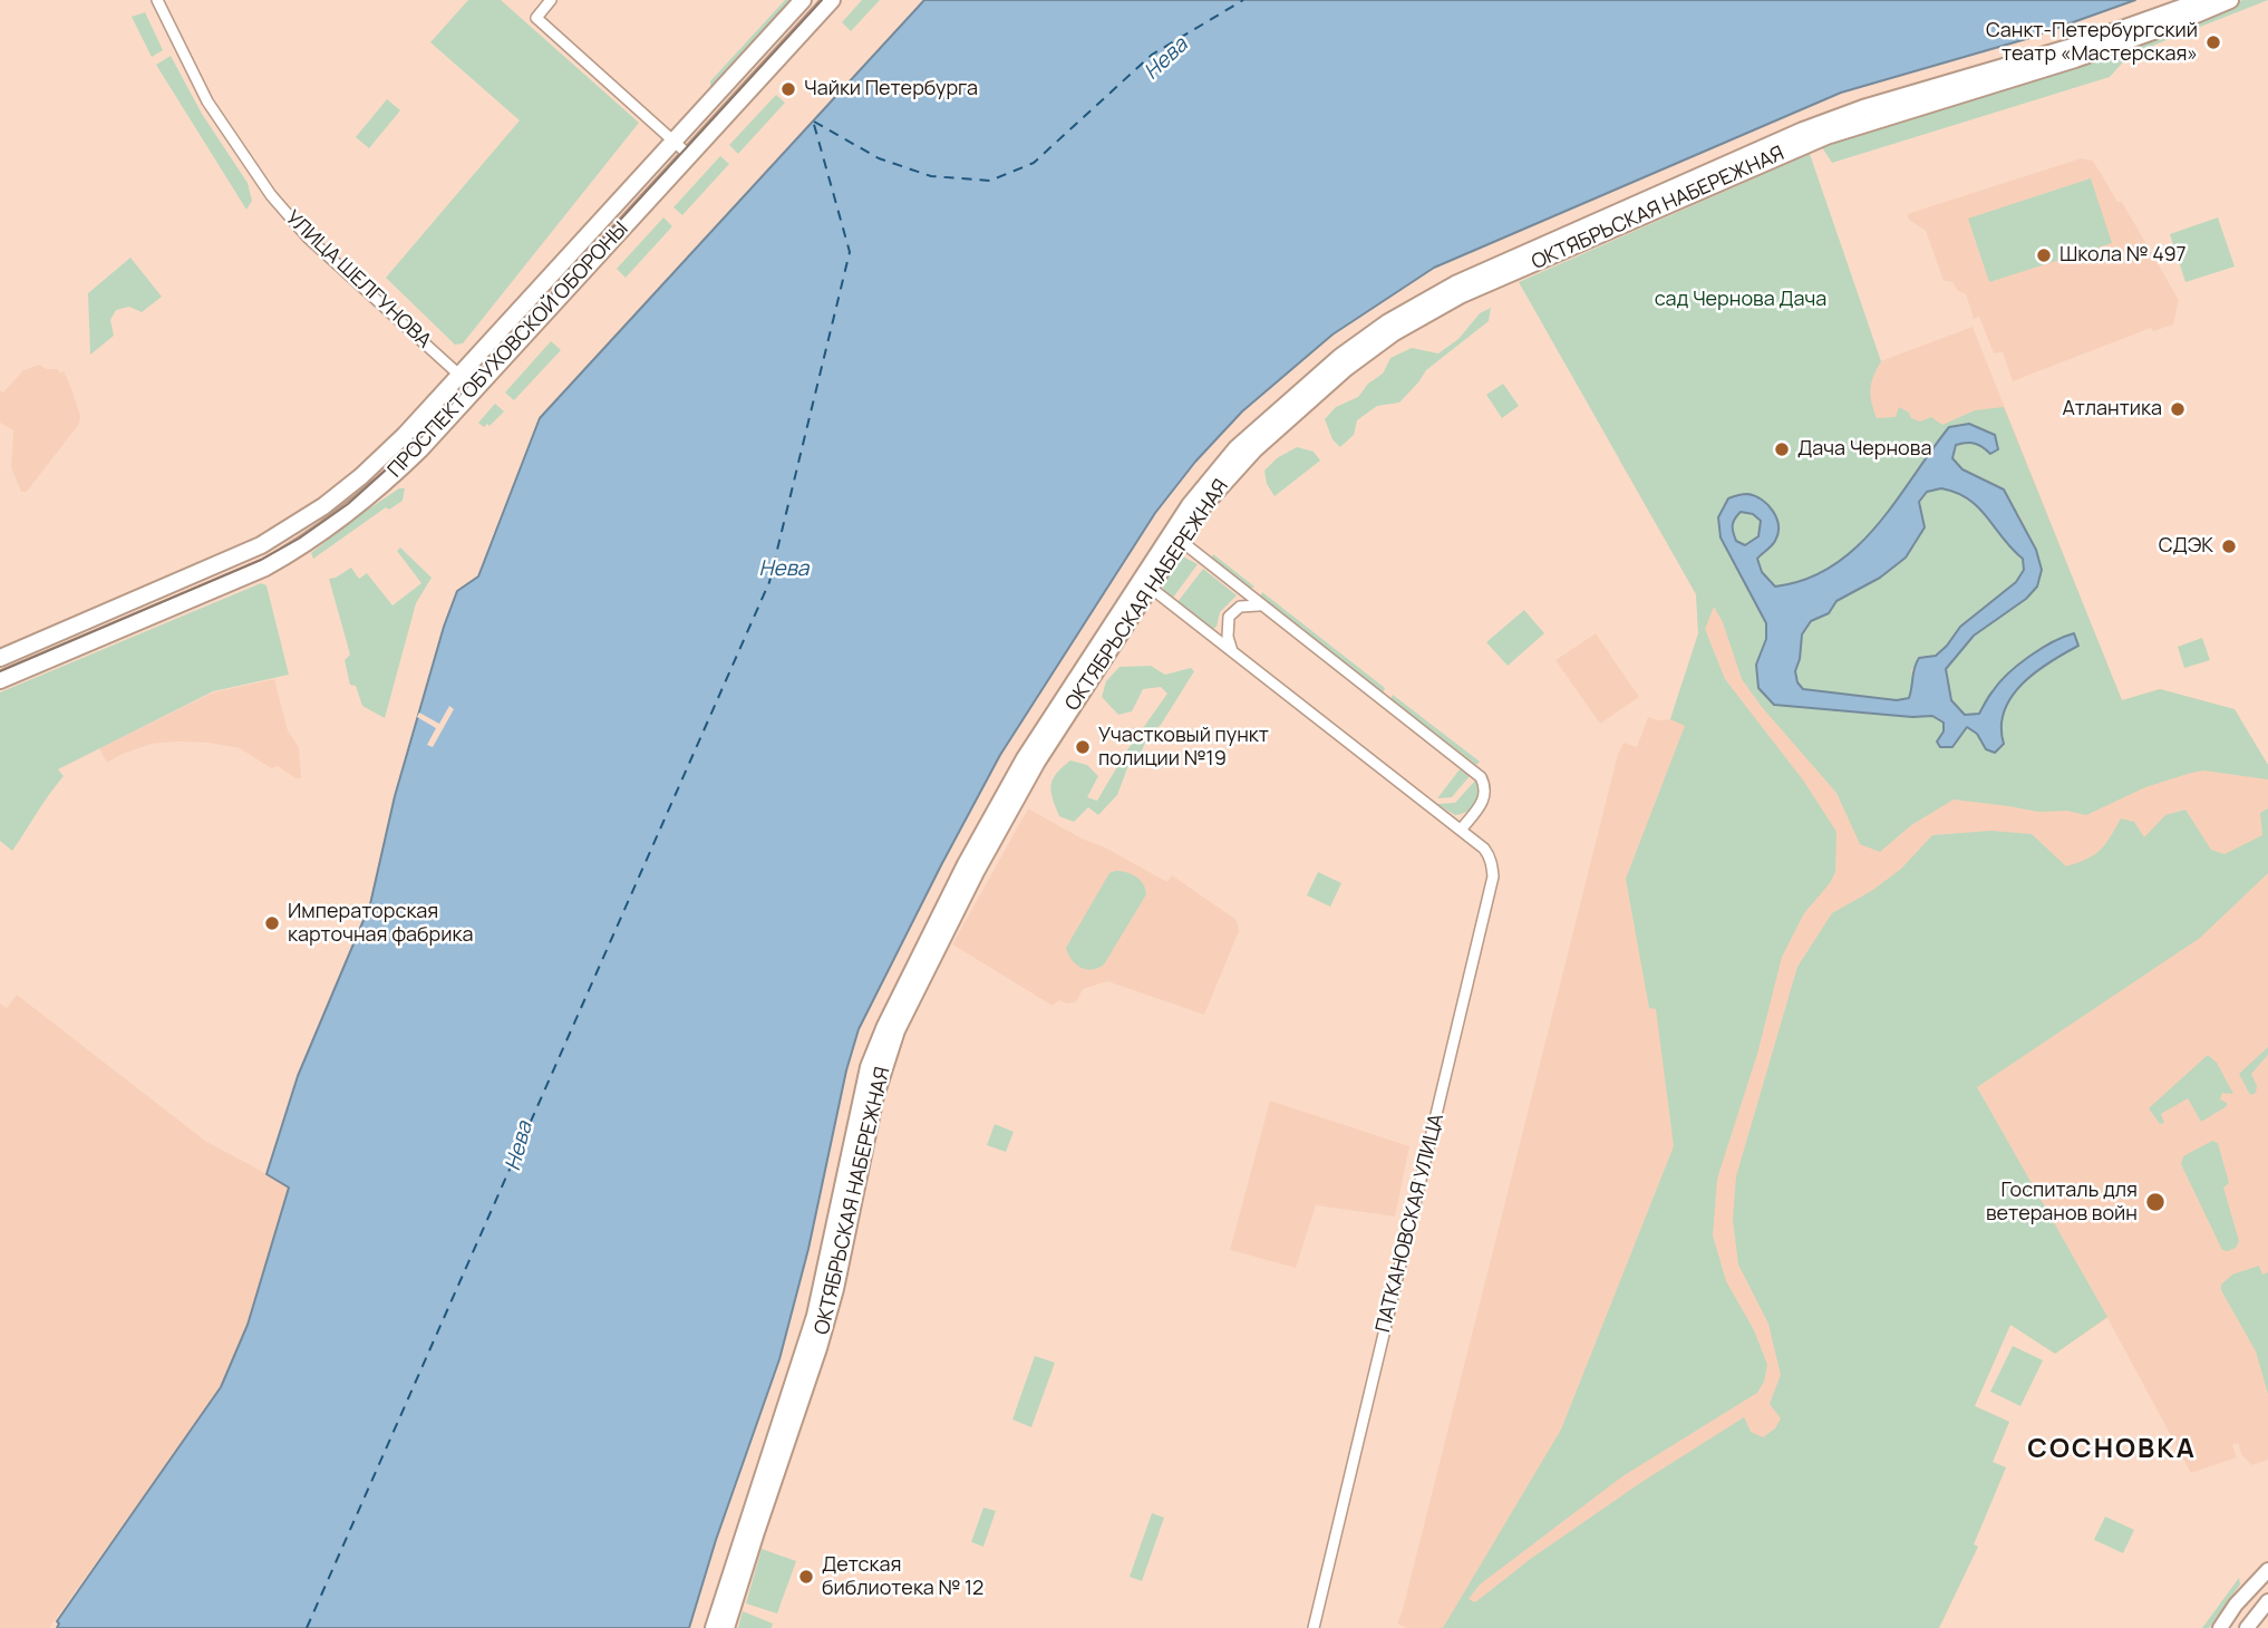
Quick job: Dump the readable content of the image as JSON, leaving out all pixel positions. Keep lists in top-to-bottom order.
{
  "streets": {
    "main road": ["ОКТЯБРЬСКАЯ НАБЕРЕЖНАЯ", "ПРОСПЕКТ ОБУХОВСКОЙ ОБОРОНЫ"],
    "street": ["УЛИЦА ШЕЛГУНОВА", "ПАТКАНОВСКАЯ УЛИЦА"]
  },
  "crossings": [
    ["ОКТЯБРЬСКАЯ НАБЕРЕЖНАЯ", "ПАТКАНОВСКАЯ УЛИЦА"],
    ["УЛИЦА ШЕЛГУНОВА", "ПРОСПЕКТ ОБУХОВСКОЙ ОБОРОНЫ"]
  ],
  "districts": ["СОСНОВКА"],
  "water": ["Нева"],
  "parks": ["сад Чернова Дача"],
  "places": [
    "Санкт-Петербургский театр «Мастерская»",
    "Чайки Петербурга",
    "Школа № 497",
    "Атлантика",
    "Дача Чернова",
    "СДЭК",
    "Участковый пункт полиции №19",
    "Императорская карточная фабрика",
    "Госпиталь для ветеранов войн",
    "Детская библиотека № 12"
  ]
}
